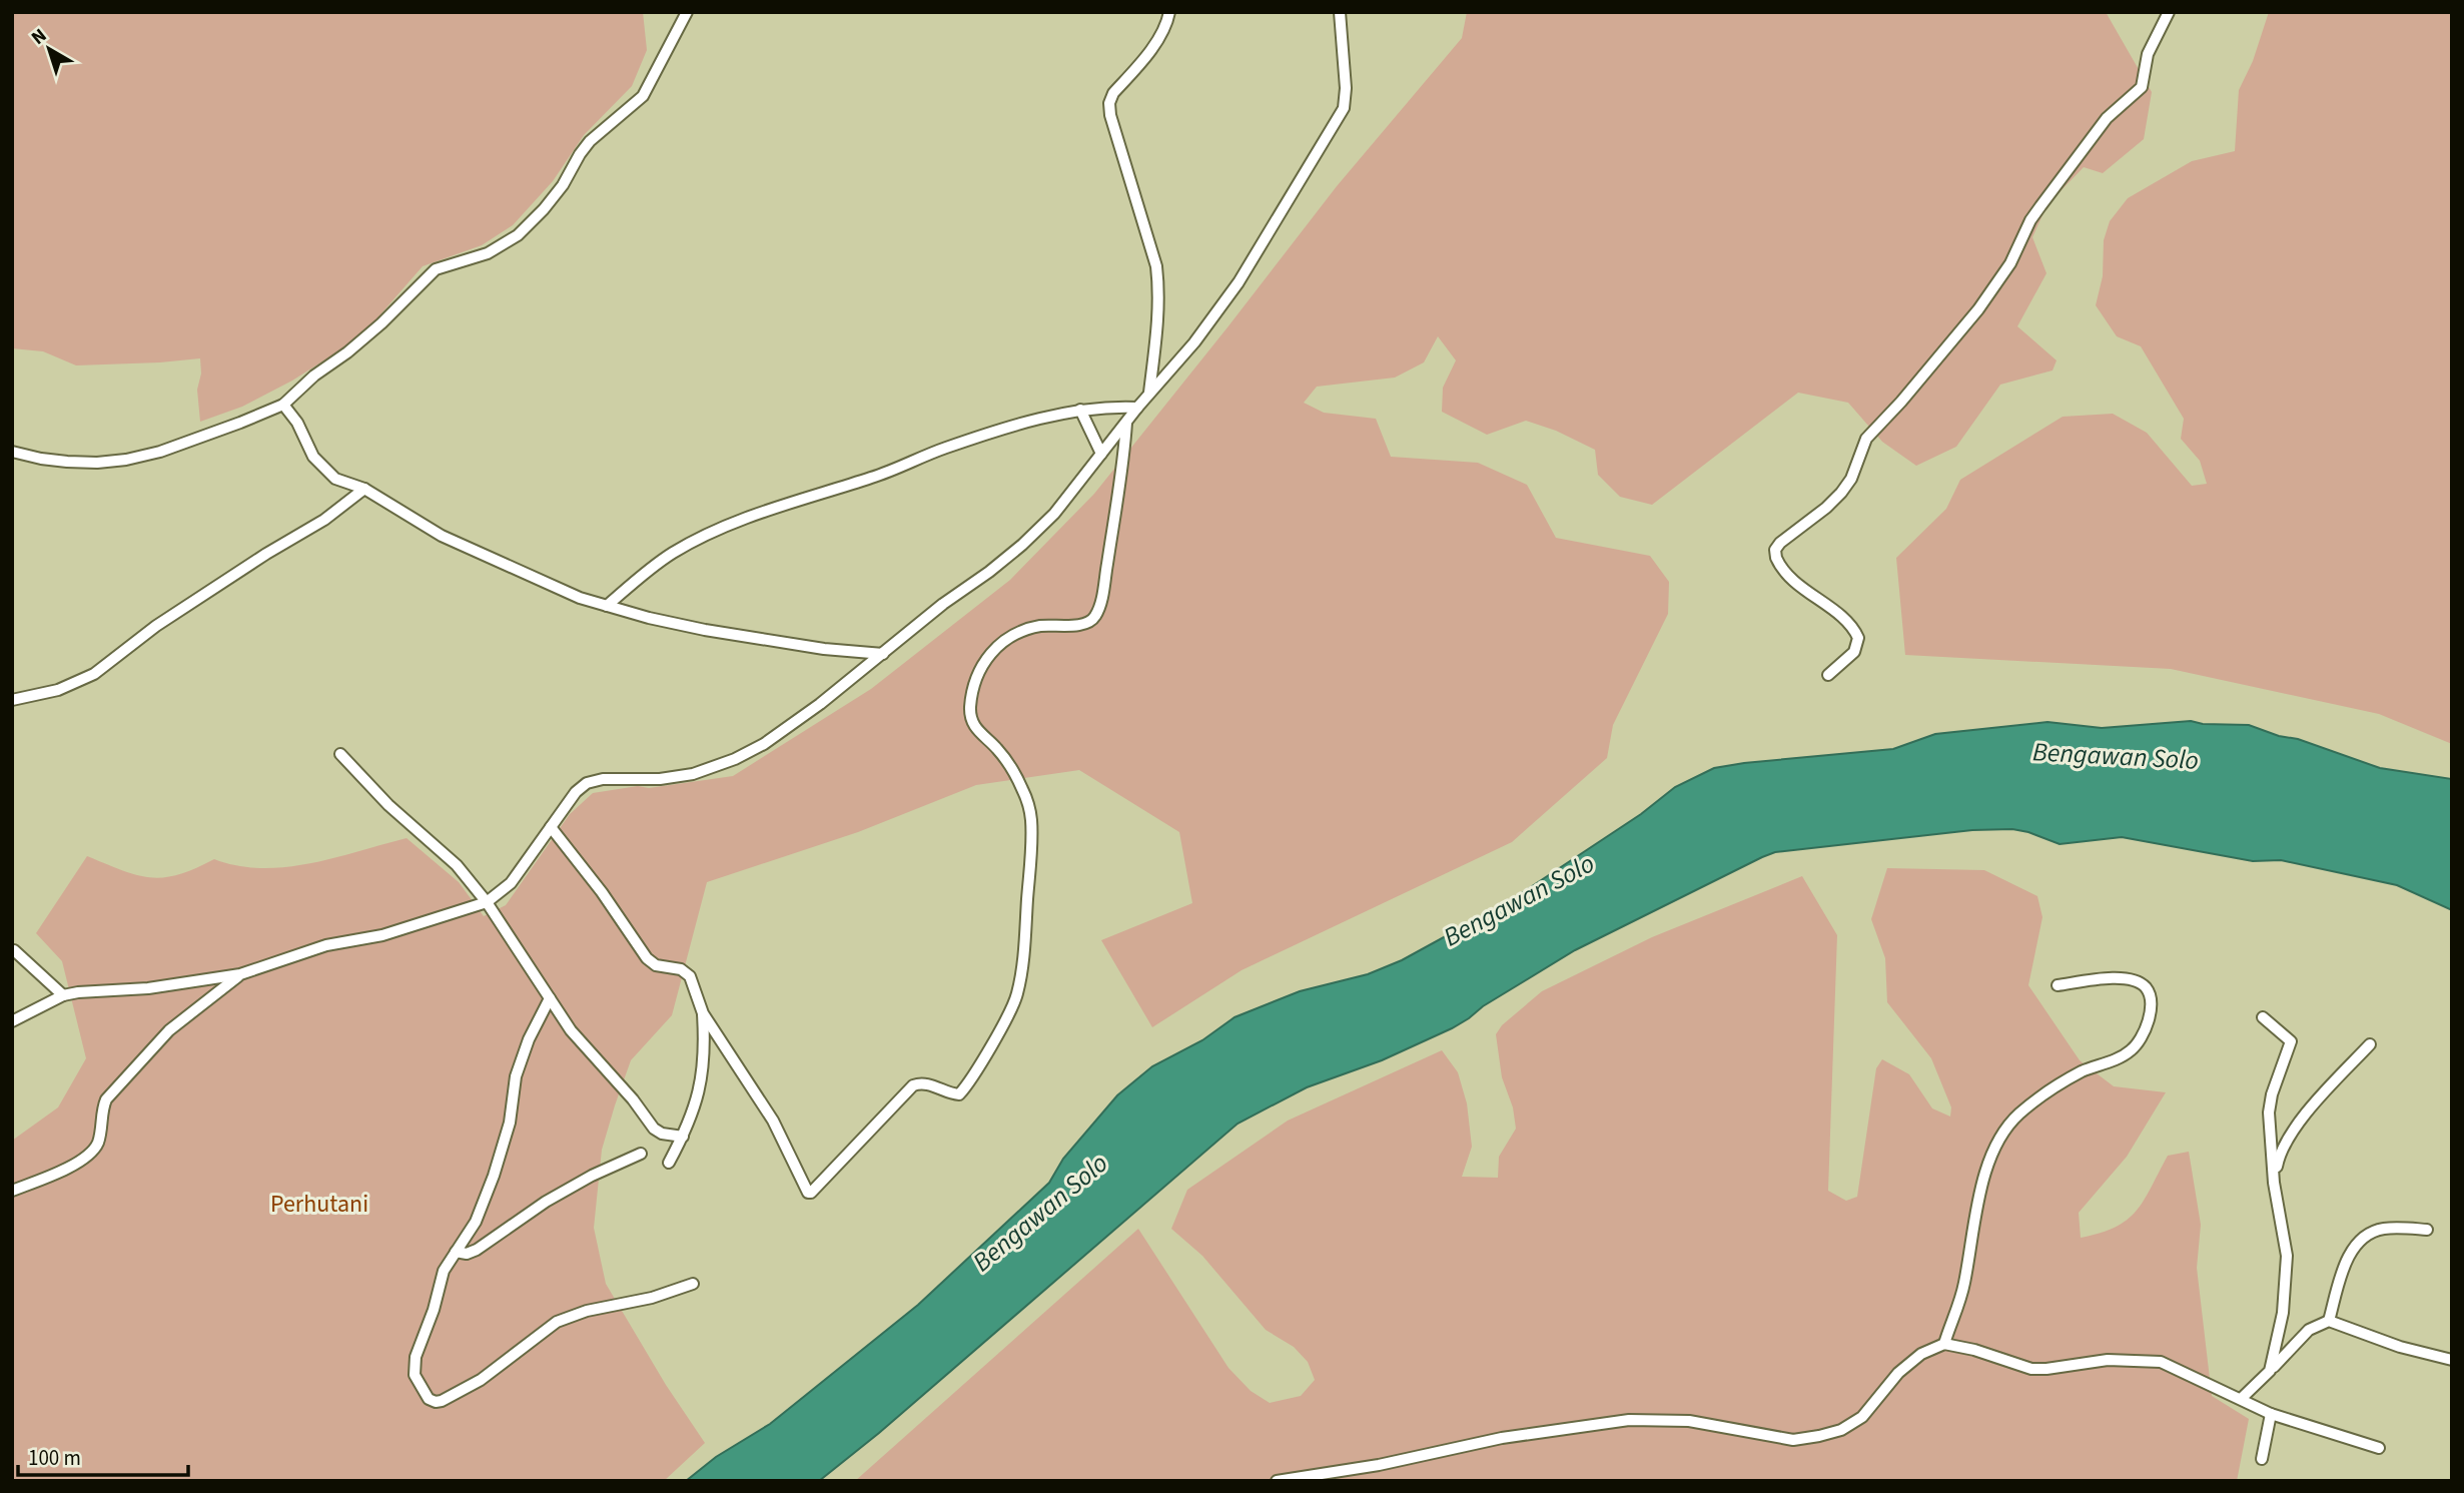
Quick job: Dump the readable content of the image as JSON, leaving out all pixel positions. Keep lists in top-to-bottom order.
{
  "water": ["Bengawan Solo"],
  "parks": ["Perhutani"],
  "scale_bar": "100 m",
  "north": "top left"
}
